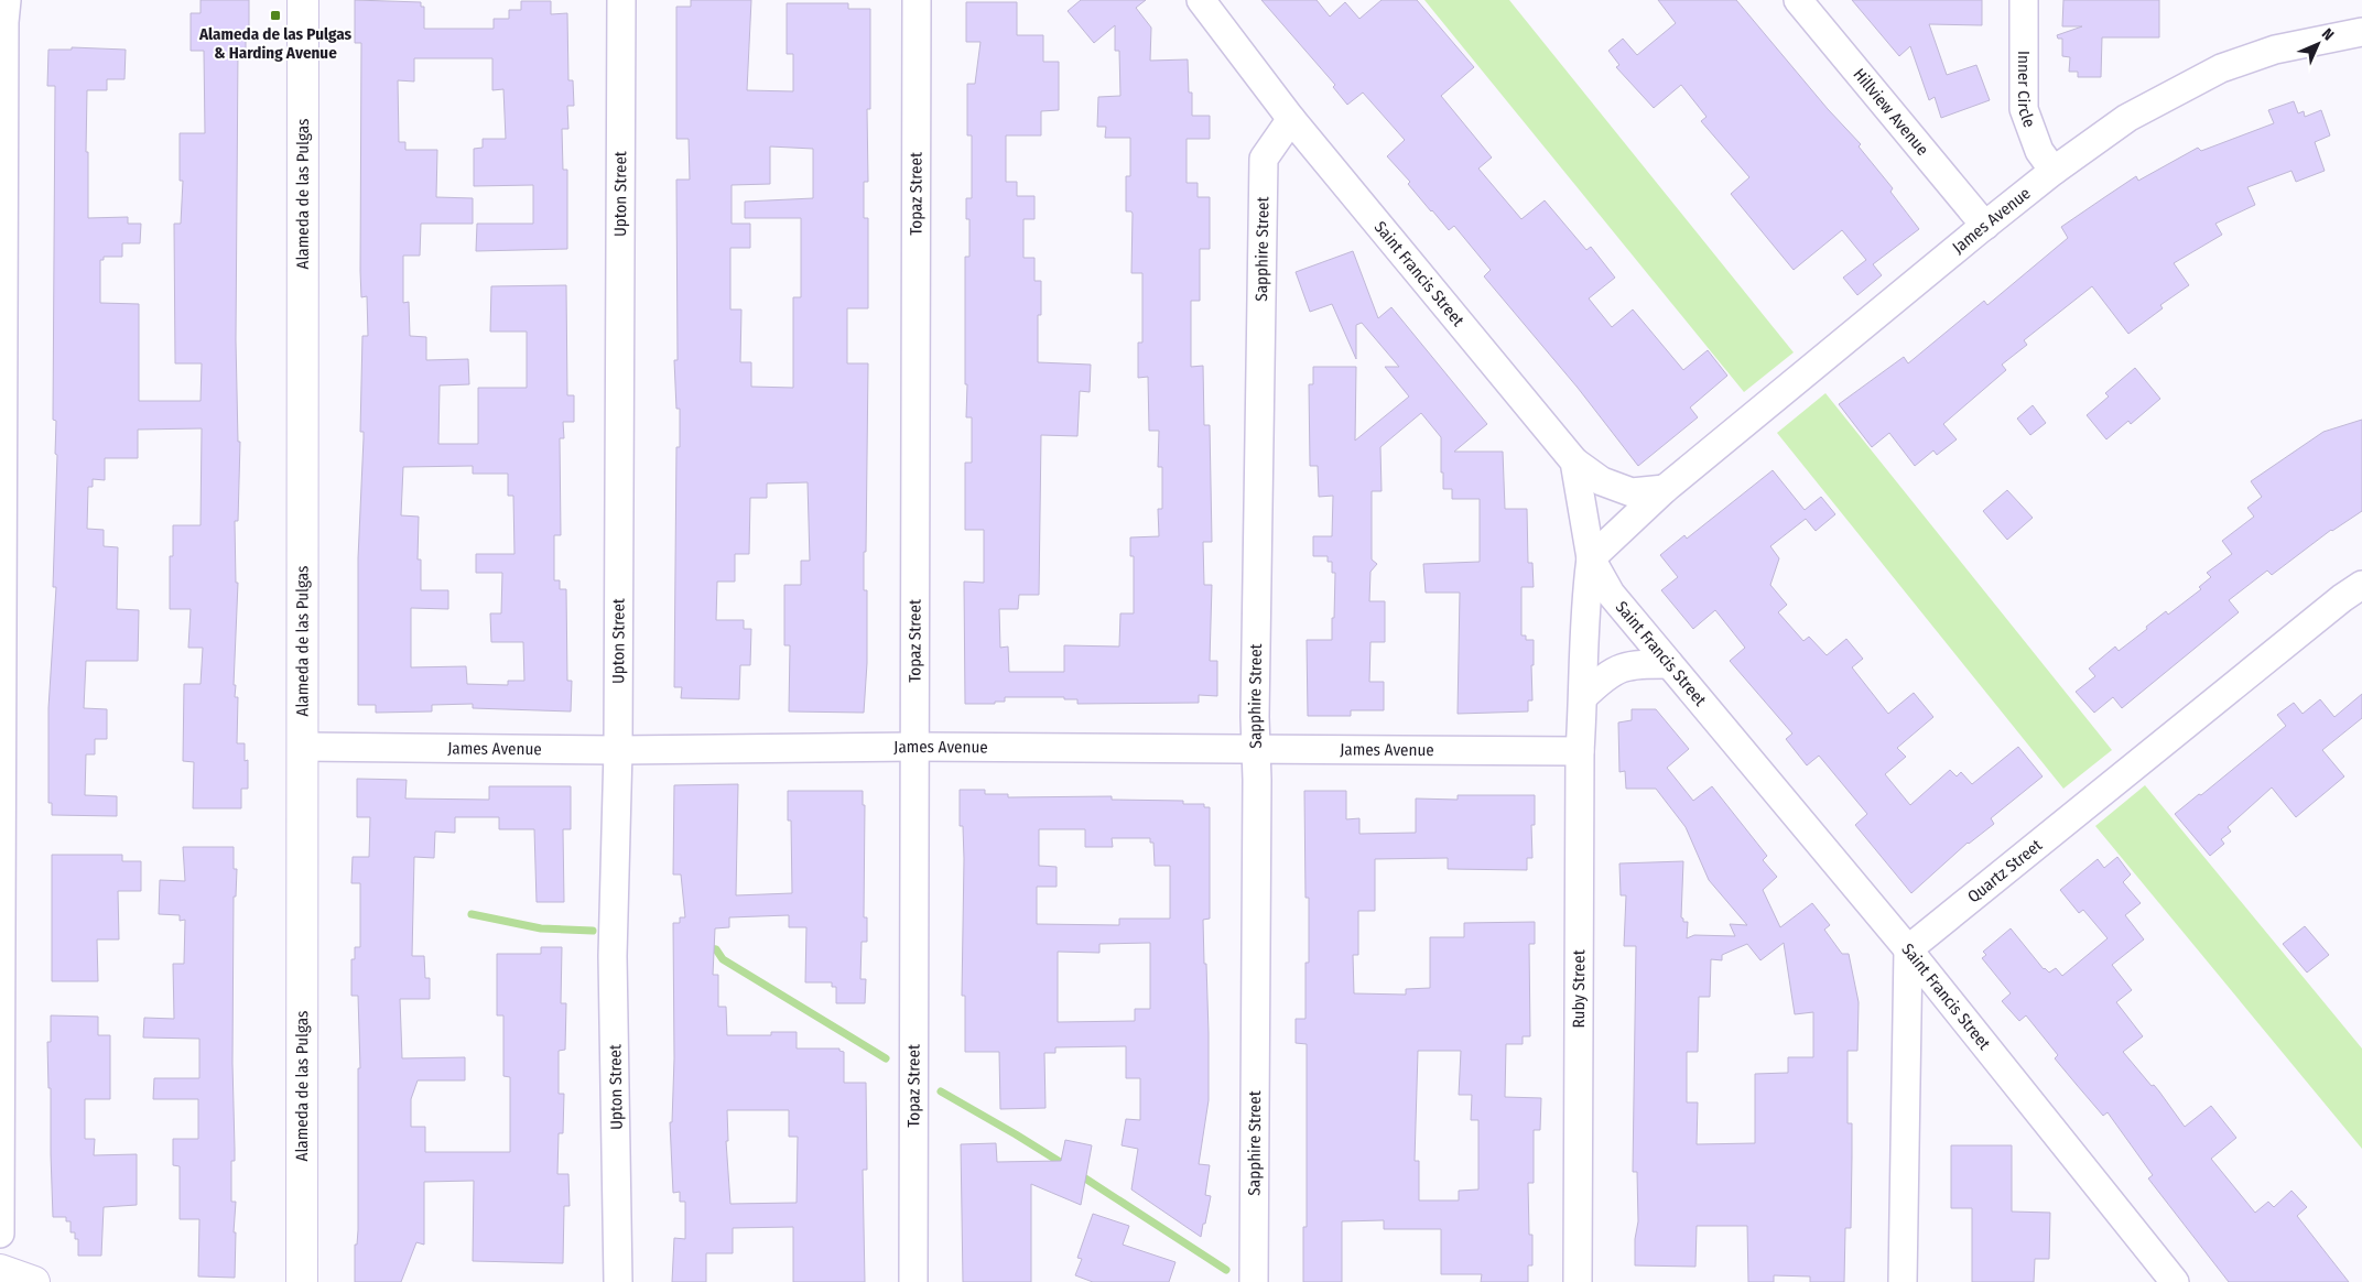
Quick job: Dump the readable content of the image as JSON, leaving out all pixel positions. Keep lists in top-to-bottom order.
{
  "streets": {
    "main road": ["Alameda de las Pulgas"],
    "street": [
      "Inner Circle",
      "Hillview Avenue",
      "Upton Street",
      "Topaz Street",
      "James Avenue",
      "Sapphire Street",
      "Saint Francis Street",
      "Quartz Street",
      "Ruby Street"
    ]
  },
  "crossings": [
    ["Inner Circle", "James Avenue"],
    ["Hillview Avenue", "James Avenue"],
    ["Alameda de las Pulgas", "James Avenue"],
    ["Upton Street", "James Avenue"],
    ["Topaz Street", "James Avenue"],
    ["James Avenue", "Sapphire Street"],
    ["James Avenue", "Saint Francis Street"],
    ["James Avenue", "Ruby Street"],
    ["Sapphire Street", "Saint Francis Street"],
    ["Saint Francis Street", "Quartz Street"],
    ["Saint Francis Street", "Ruby Street"]
  ],
  "places": {
    "transit": ["Alameda de las Pulgas & Harding Avenue"]
  },
  "north": "top right"
}
